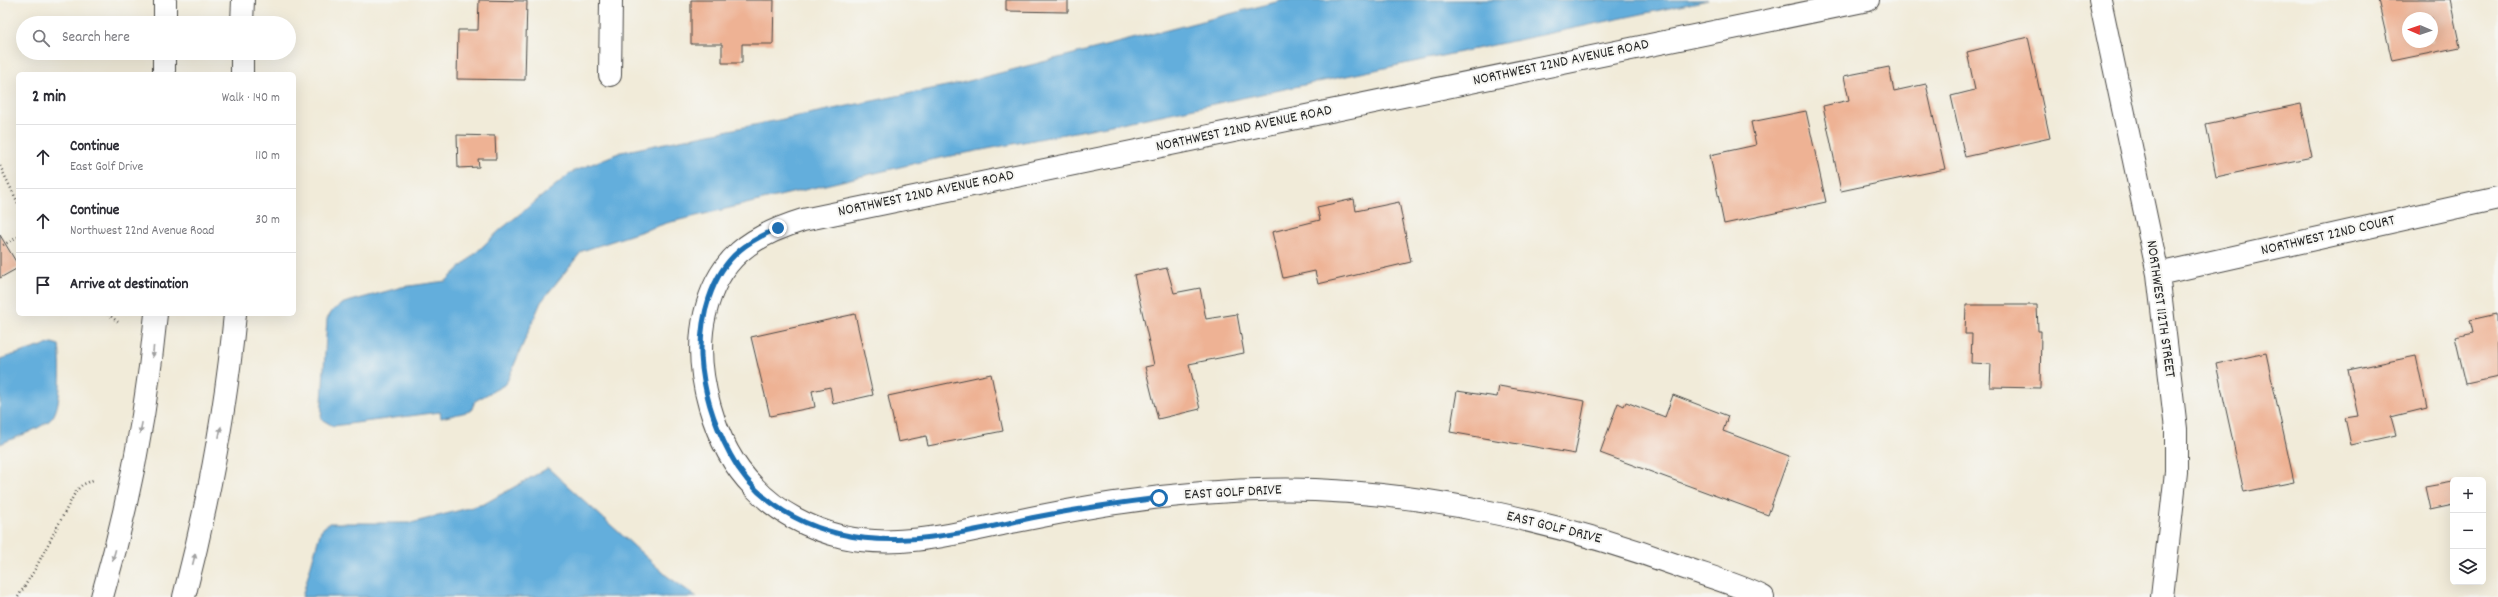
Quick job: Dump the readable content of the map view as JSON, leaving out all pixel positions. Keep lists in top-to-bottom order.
{
  "streets": {
    "street": [
      "NORTHWEST 22ND AVENUE ROAD",
      "NORTHWEST 22ND COURT",
      "NORTHWEST 112TH STREET",
      "EAST GOLF DRIVE"
    ]
  },
  "crossings": [
    ["NORTHWEST 22ND AVENUE ROAD", "EAST GOLF DRIVE"],
    ["NORTHWEST 22ND COURT", "NORTHWEST 112TH STREET"]
  ],
  "north": "left",
  "page": {
    "search": "Search here",
    "heading": ["2 min", "Walk · 140 m"],
    "list": [
      ["Continue", "East Golf Drive", "110 m"],
      ["Continue", "Northwest 22nd Avenue Road", "30 m"],
      "Arrive at destination"
    ],
    "map_buttons": ["+", "−"]
  }
}
